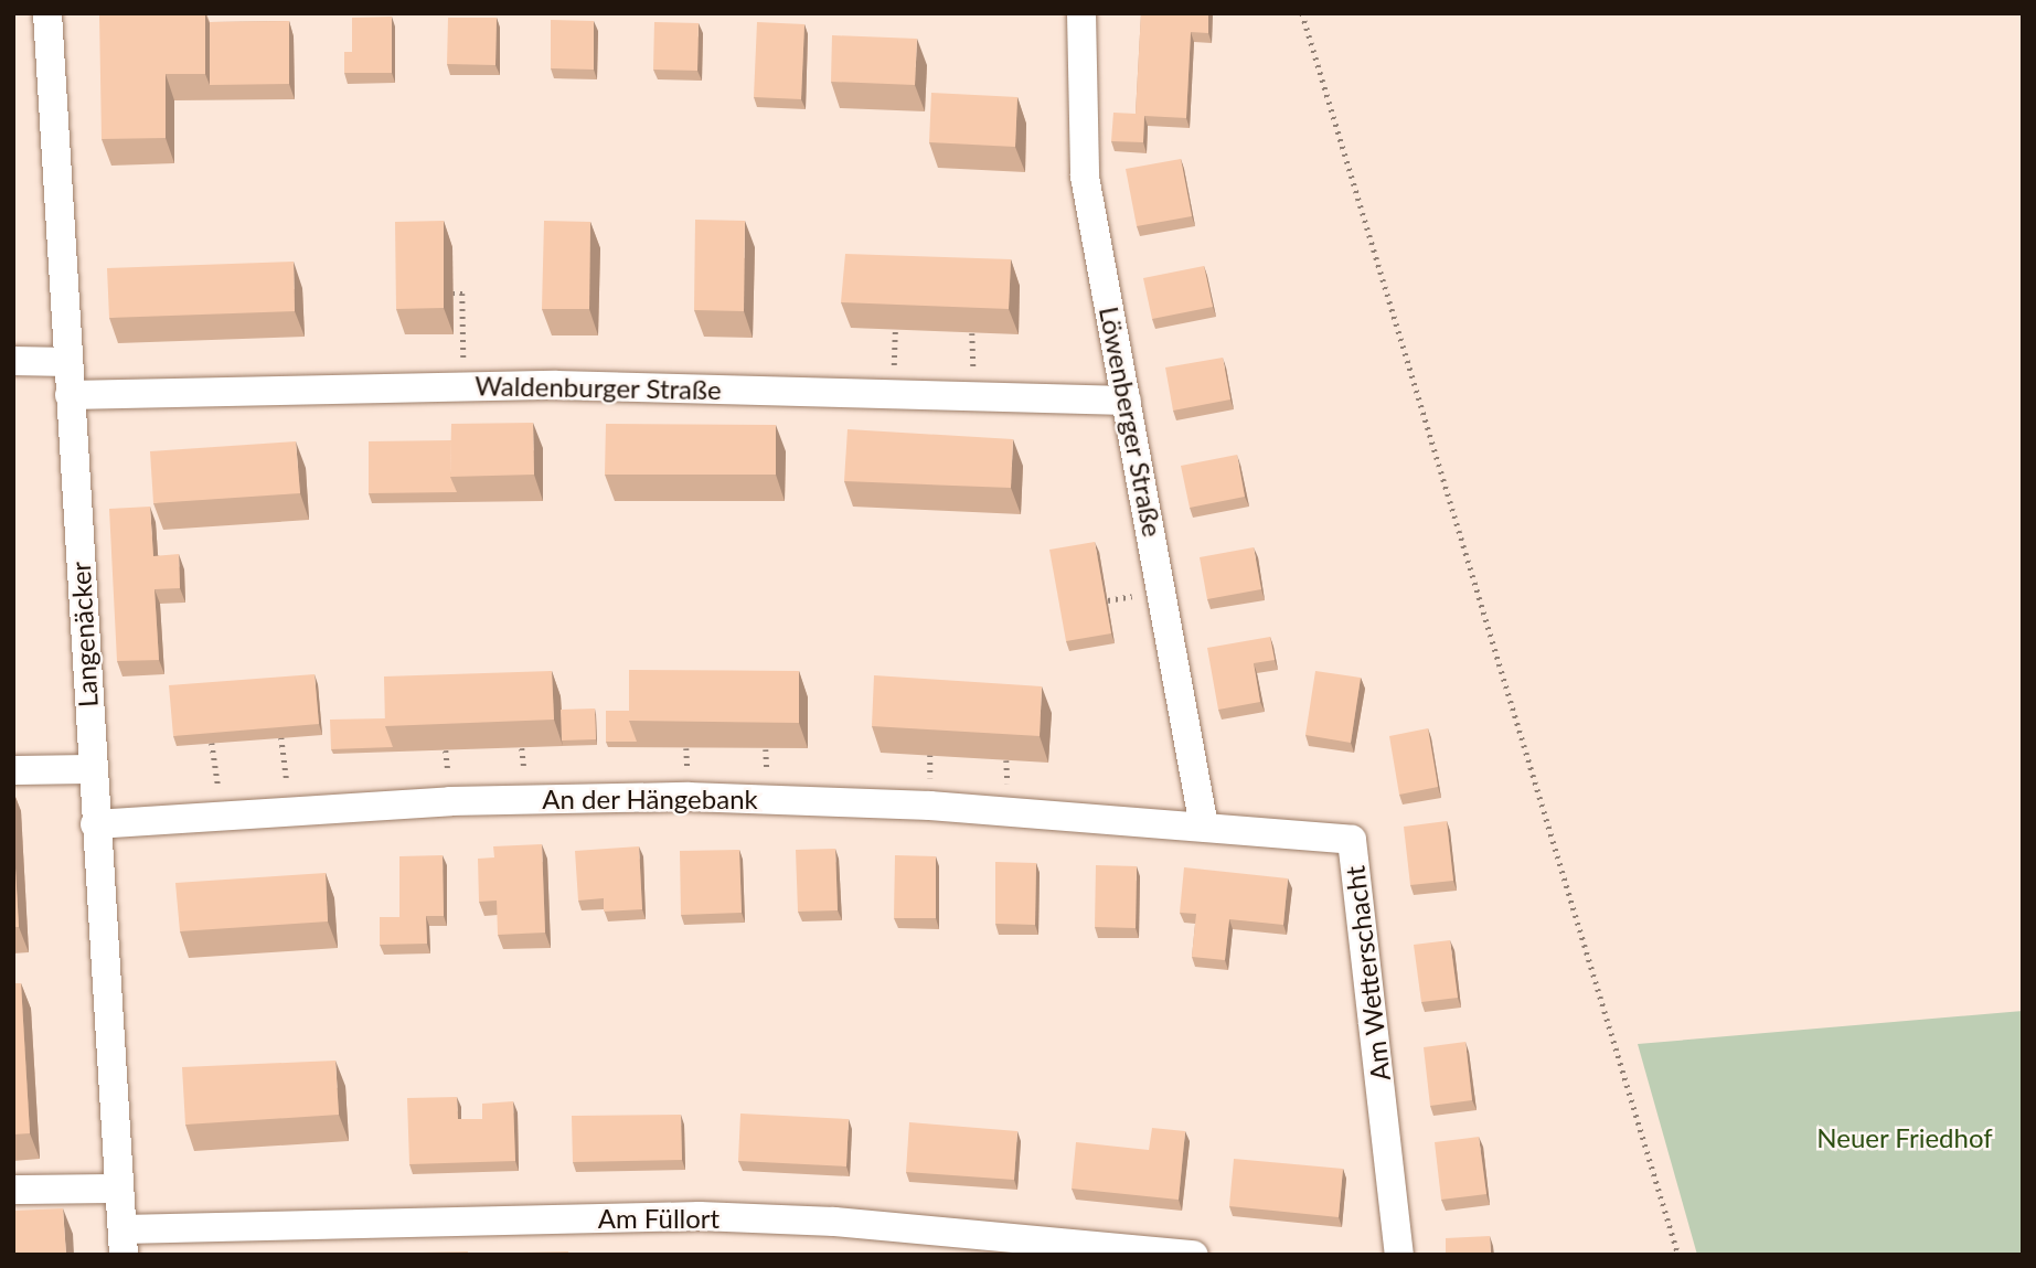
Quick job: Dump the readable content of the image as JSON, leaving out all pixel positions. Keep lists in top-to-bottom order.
{
  "streets": {
    "street": [
      "Waldenburger Straße",
      "Löwenberger Straße",
      "Langenäcker",
      "An der Hängebank",
      "Am Wetterschacht",
      "Am Füllort"
    ]
  },
  "crossings": [
    ["Waldenburger Straße", "Löwenberger Straße"],
    ["Waldenburger Straße", "Langenäcker"],
    ["Löwenberger Straße", "An der Hängebank"],
    ["Löwenberger Straße", "Am Wetterschacht"],
    ["Langenäcker", "An der Hängebank"],
    ["Langenäcker", "Am Füllort"],
    ["An der Hängebank", "Am Wetterschacht"]
  ],
  "parks": ["Neuer Friedhof"]
}
